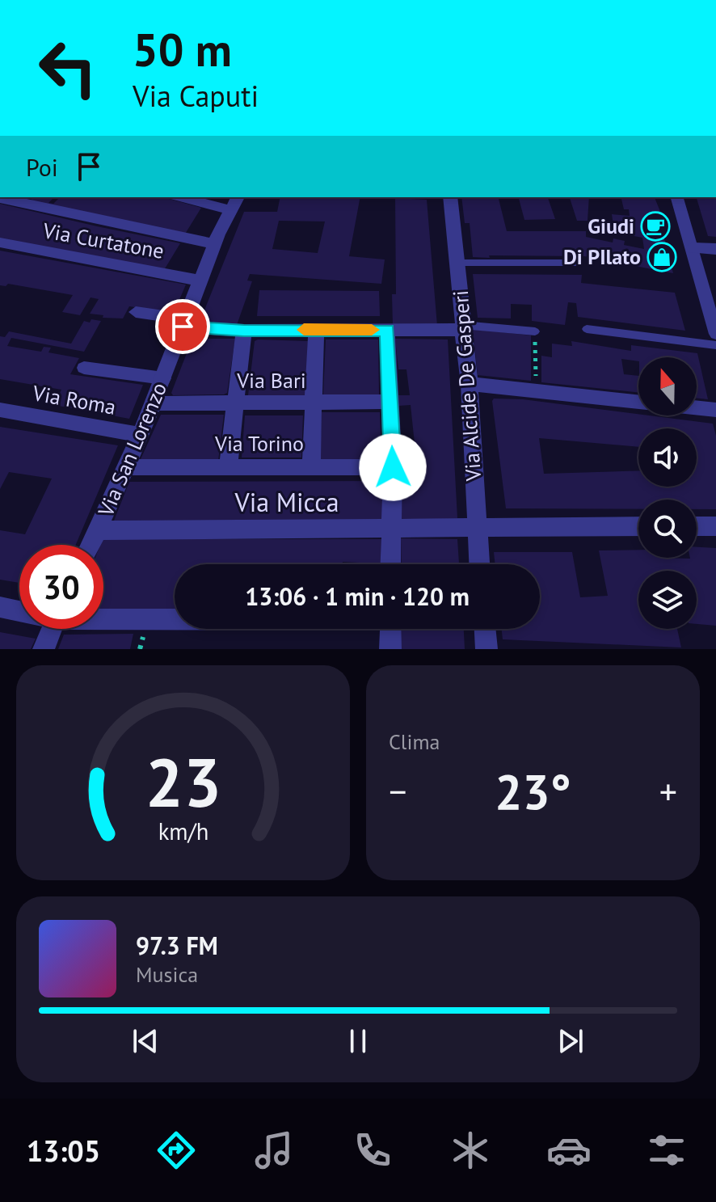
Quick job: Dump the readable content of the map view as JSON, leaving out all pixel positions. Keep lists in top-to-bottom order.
{
  "streets": {
    "street": [
      "Via Curtatone",
      "Via Bari",
      "Via Alcide De Gasperi",
      "Via Roma",
      "Via Torino",
      "Via San Lorenzo",
      "Via Micca"
    ]
  },
  "crossings": [
    ["Via Curtatone", "Via San Lorenzo"],
    ["Via Bari", "Via San Lorenzo"],
    ["Via Alcide De Gasperi", "Via Micca"],
    ["Via Roma", "Via San Lorenzo"],
    ["Via Torino", "Via San Lorenzo"],
    ["Via San Lorenzo", "Via Micca"]
  ],
  "places": {
    "cafe": ["Giudi"],
    "shop": ["Di PIlato"]
  },
  "north": "top",
  "page": {
    "turn": ["50 m", "Via Caputi"],
    "then": "Poi",
    "limit": "30",
    "trip": "13:06 · 1 min · 120 m",
    "tile": "Clima",
    "heat": ["−", "23°", "+"],
    "song": ["97.3 FM", "Musica"],
    "tabs": "13:05",
    "gauge": ["23", "km/h"]
  }
}
